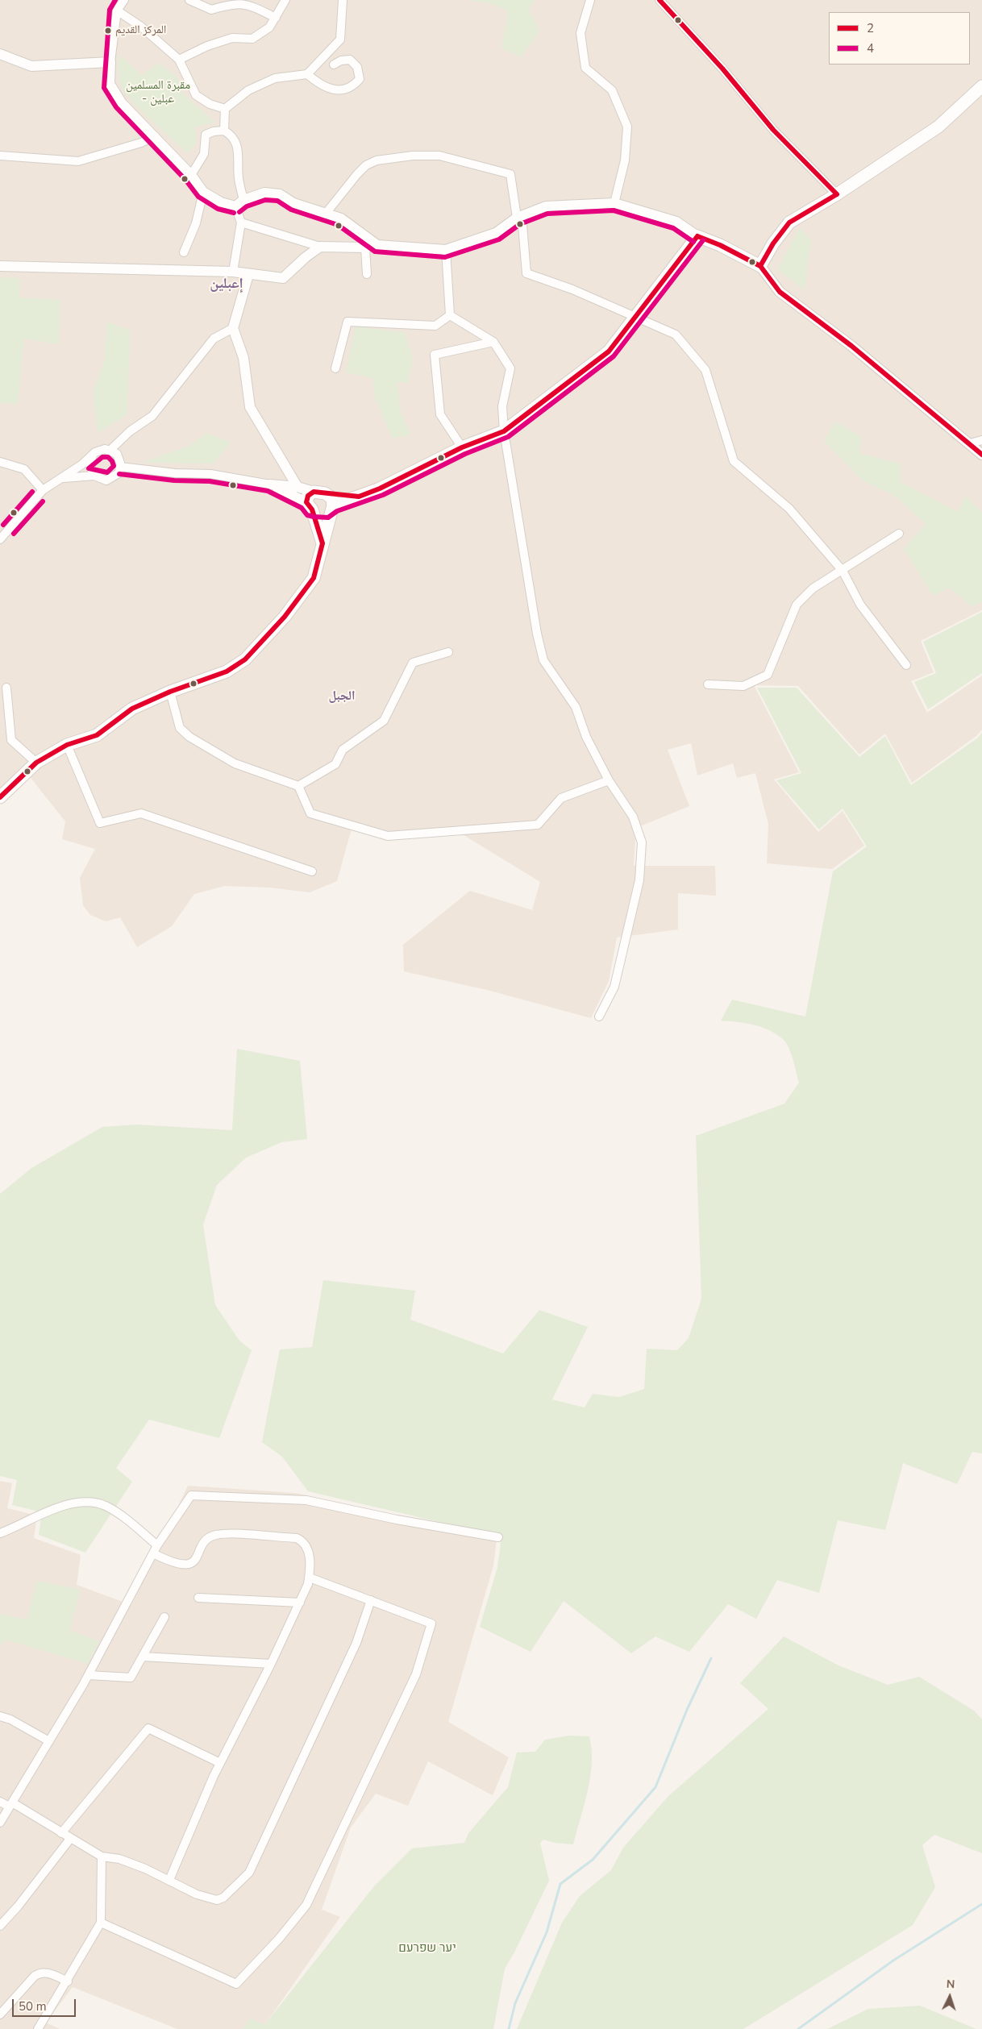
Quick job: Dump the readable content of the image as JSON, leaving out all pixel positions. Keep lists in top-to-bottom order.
{
  "districts": ["إعبلين", "الجبل"],
  "parks": ["مقبرة المسلمين - عبلين", "יער שפרעם"],
  "places": ["المركز القديم"],
  "lines": ["transit line 2", "transit line 4"],
  "legend": ["2", "4"],
  "scale_bar": "50 m",
  "north": "top"
}
